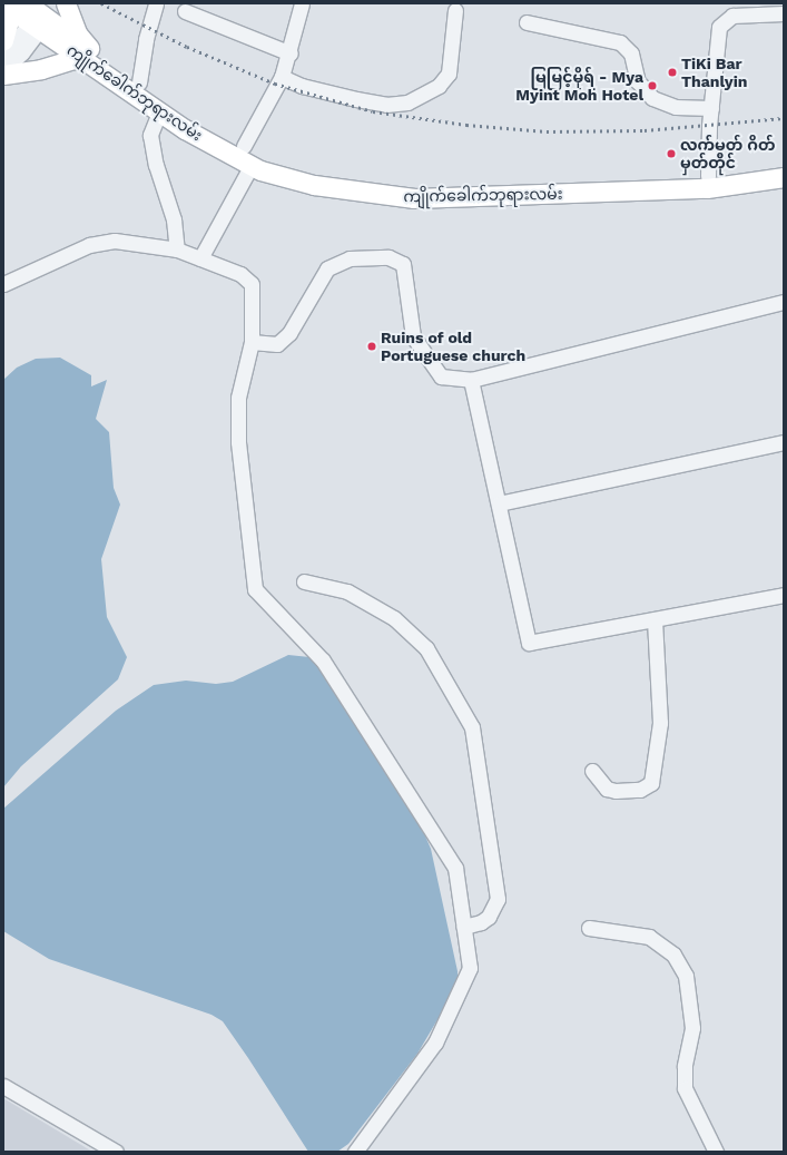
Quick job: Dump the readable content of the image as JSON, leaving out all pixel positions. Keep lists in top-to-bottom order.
{
  "streets": {
    "main road": ["ကျိုက်ခေါက်ဘုရားလမ်း"]
  },
  "places": [
    "TiKi Bar Thanlyin",
    "မြမြင့်မိုရ် - Mya Myint Moh Hotel",
    "လက်မှတ် ဂိတ် မှတ်တိုင်",
    "Ruins of old Portuguese church"
  ]
}
